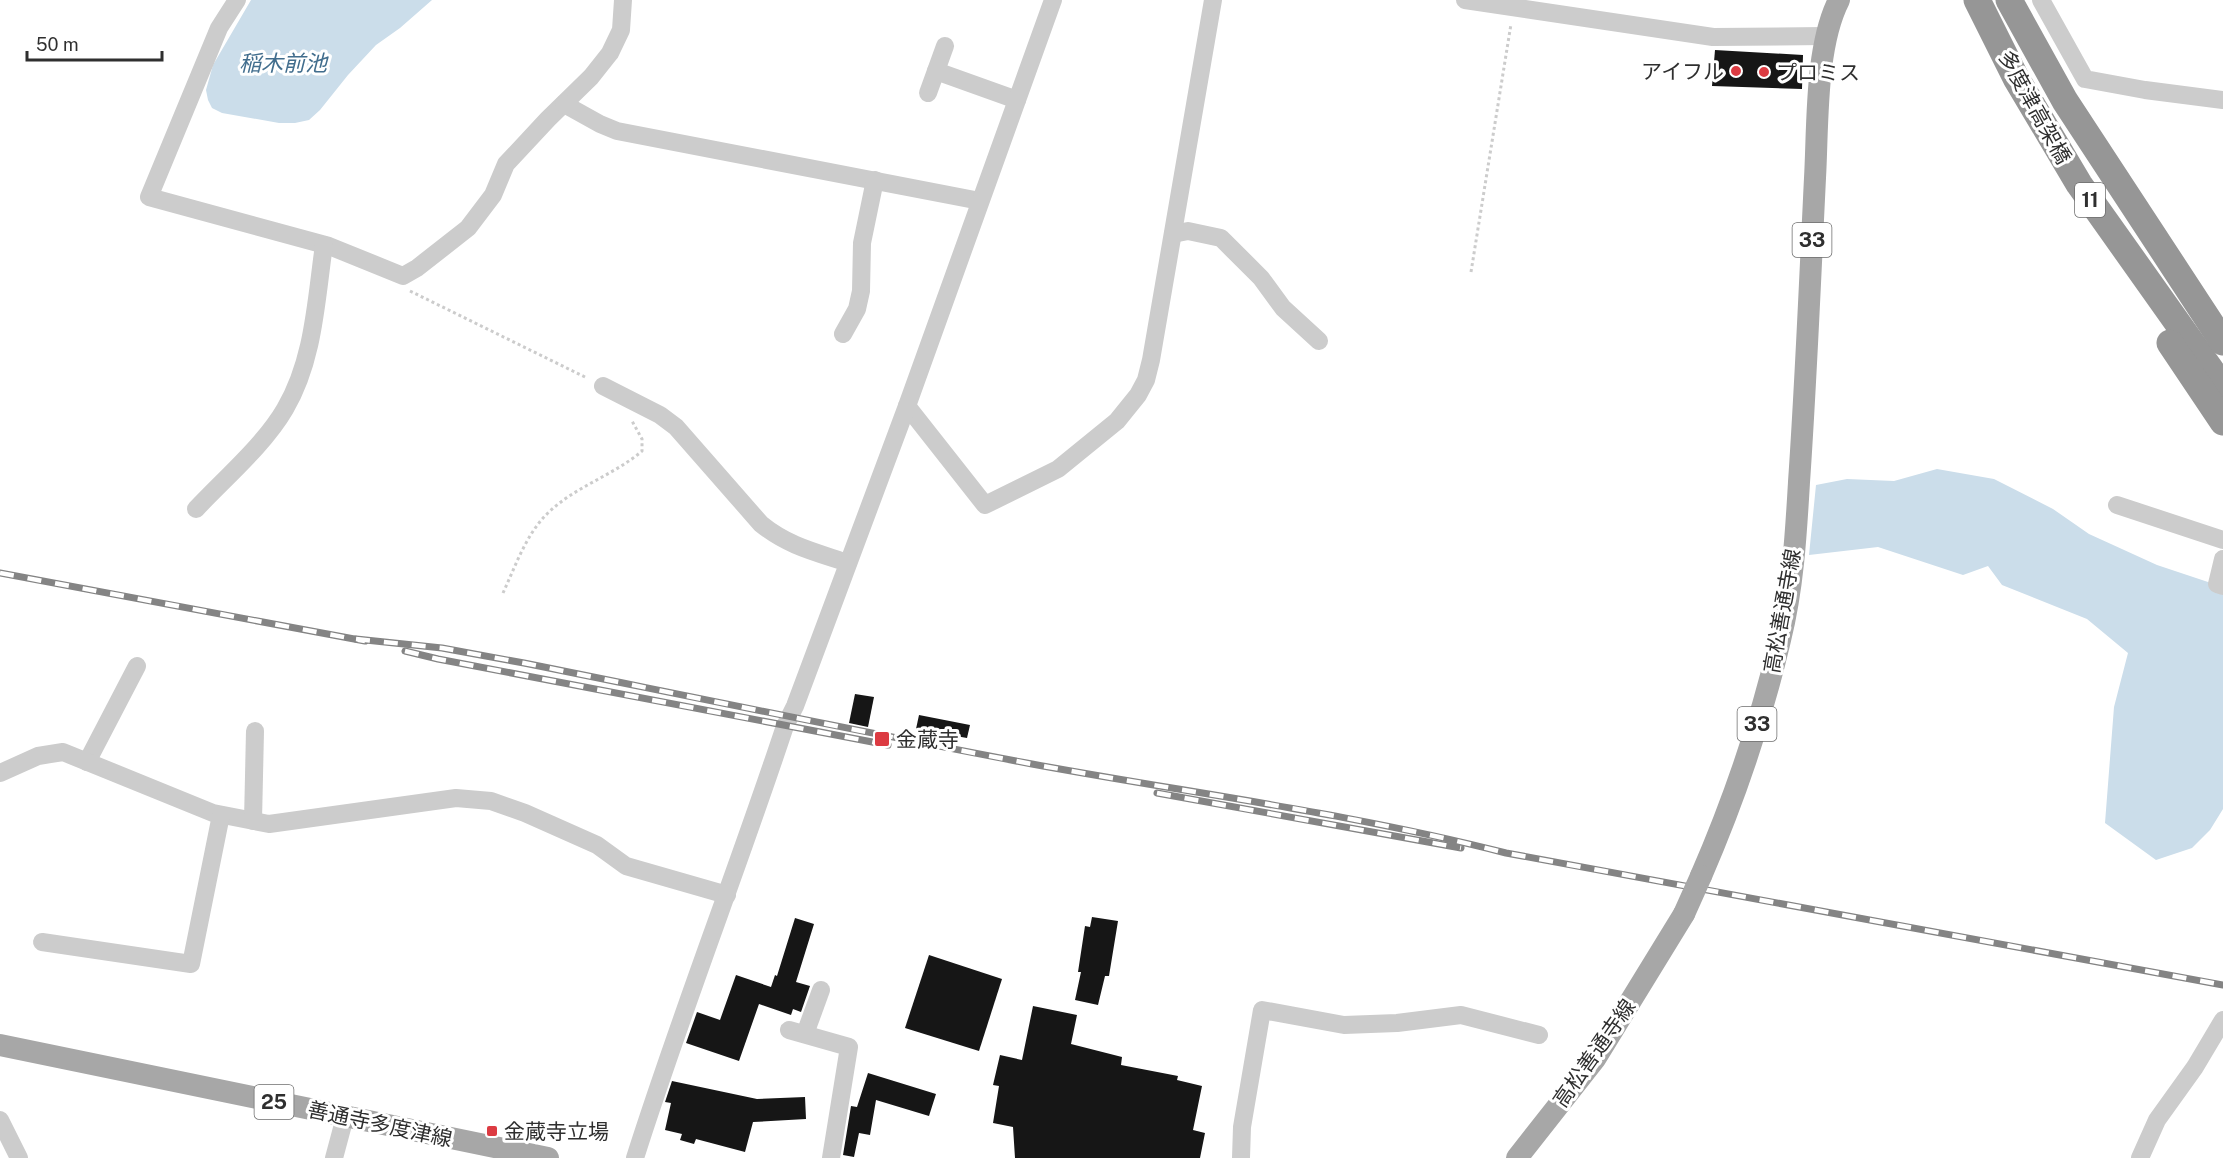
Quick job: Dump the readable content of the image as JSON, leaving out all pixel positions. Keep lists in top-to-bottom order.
{
  "streets": {
    "highway": ["多度津高架橋", "11"],
    "main road": [
      "33",
      "高松善通寺線",
      "25",
      "善通寺多度津線"
    ]
  },
  "water": ["稲木前池"],
  "places": {
    "other": ["アイフル", "プロミス"],
    "transit": ["金蔵寺", "金蔵寺立場"]
  },
  "scale_bar": "50 m"
}
